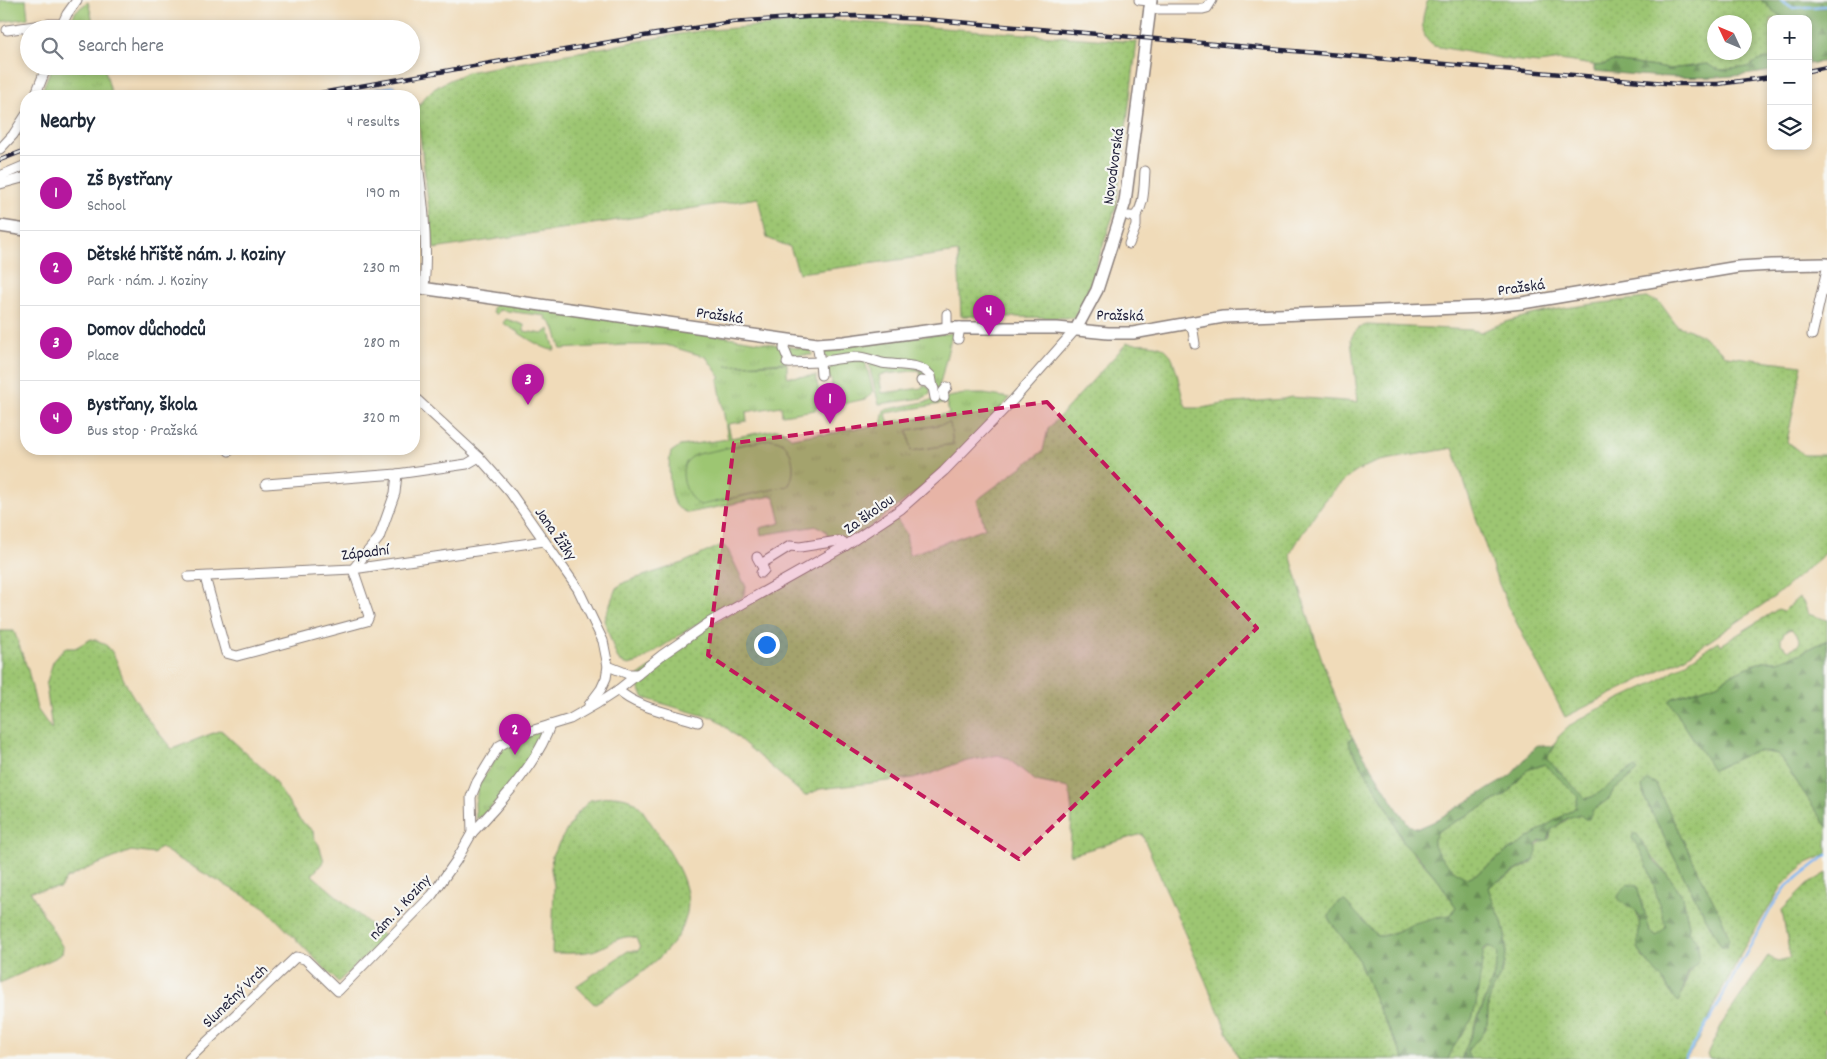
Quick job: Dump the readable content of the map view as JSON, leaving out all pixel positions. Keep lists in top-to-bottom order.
{
  "streets": {
    "street": [
      "Novodvorská",
      "Pražská",
      "Za školou",
      "Jana Žižky",
      "Západní",
      "nám. J. Koziny",
      "Slunečný Vrch"
    ]
  },
  "crossings": [
    ["Novodvorská", "Pražská"],
    ["Novodvorská", "Za školou"],
    ["Pražská", "Za školou"],
    ["Za školou", "Jana Žižky"],
    ["Jana Žižky", "Západní"],
    ["nám. J. Koziny", "Slunečný Vrch"]
  ],
  "north": "top left",
  "page": {
    "map_buttons": ["+", "−"],
    "search": "Search here",
    "heading": ["Nearby", "4 results"],
    "list": [
      {
        "mark": "1",
        "name": "ZŠ Bystřany",
        "note": "School",
        "value": "190 m"
      },
      {
        "mark": "2",
        "name": "Dětské hřiště nám. J. Koziny",
        "note": "Park · nám. J. Koziny",
        "value": "230 m"
      },
      {
        "mark": "3",
        "name": "Domov důchodců",
        "note": "Place",
        "value": "280 m"
      },
      {
        "mark": "4",
        "name": "Bystřany, škola",
        "note": "Bus stop · Pražská",
        "value": "320 m"
      }
    ],
    "pins": [
      "4",
      "3",
      "1",
      "2"
    ]
  }
}
